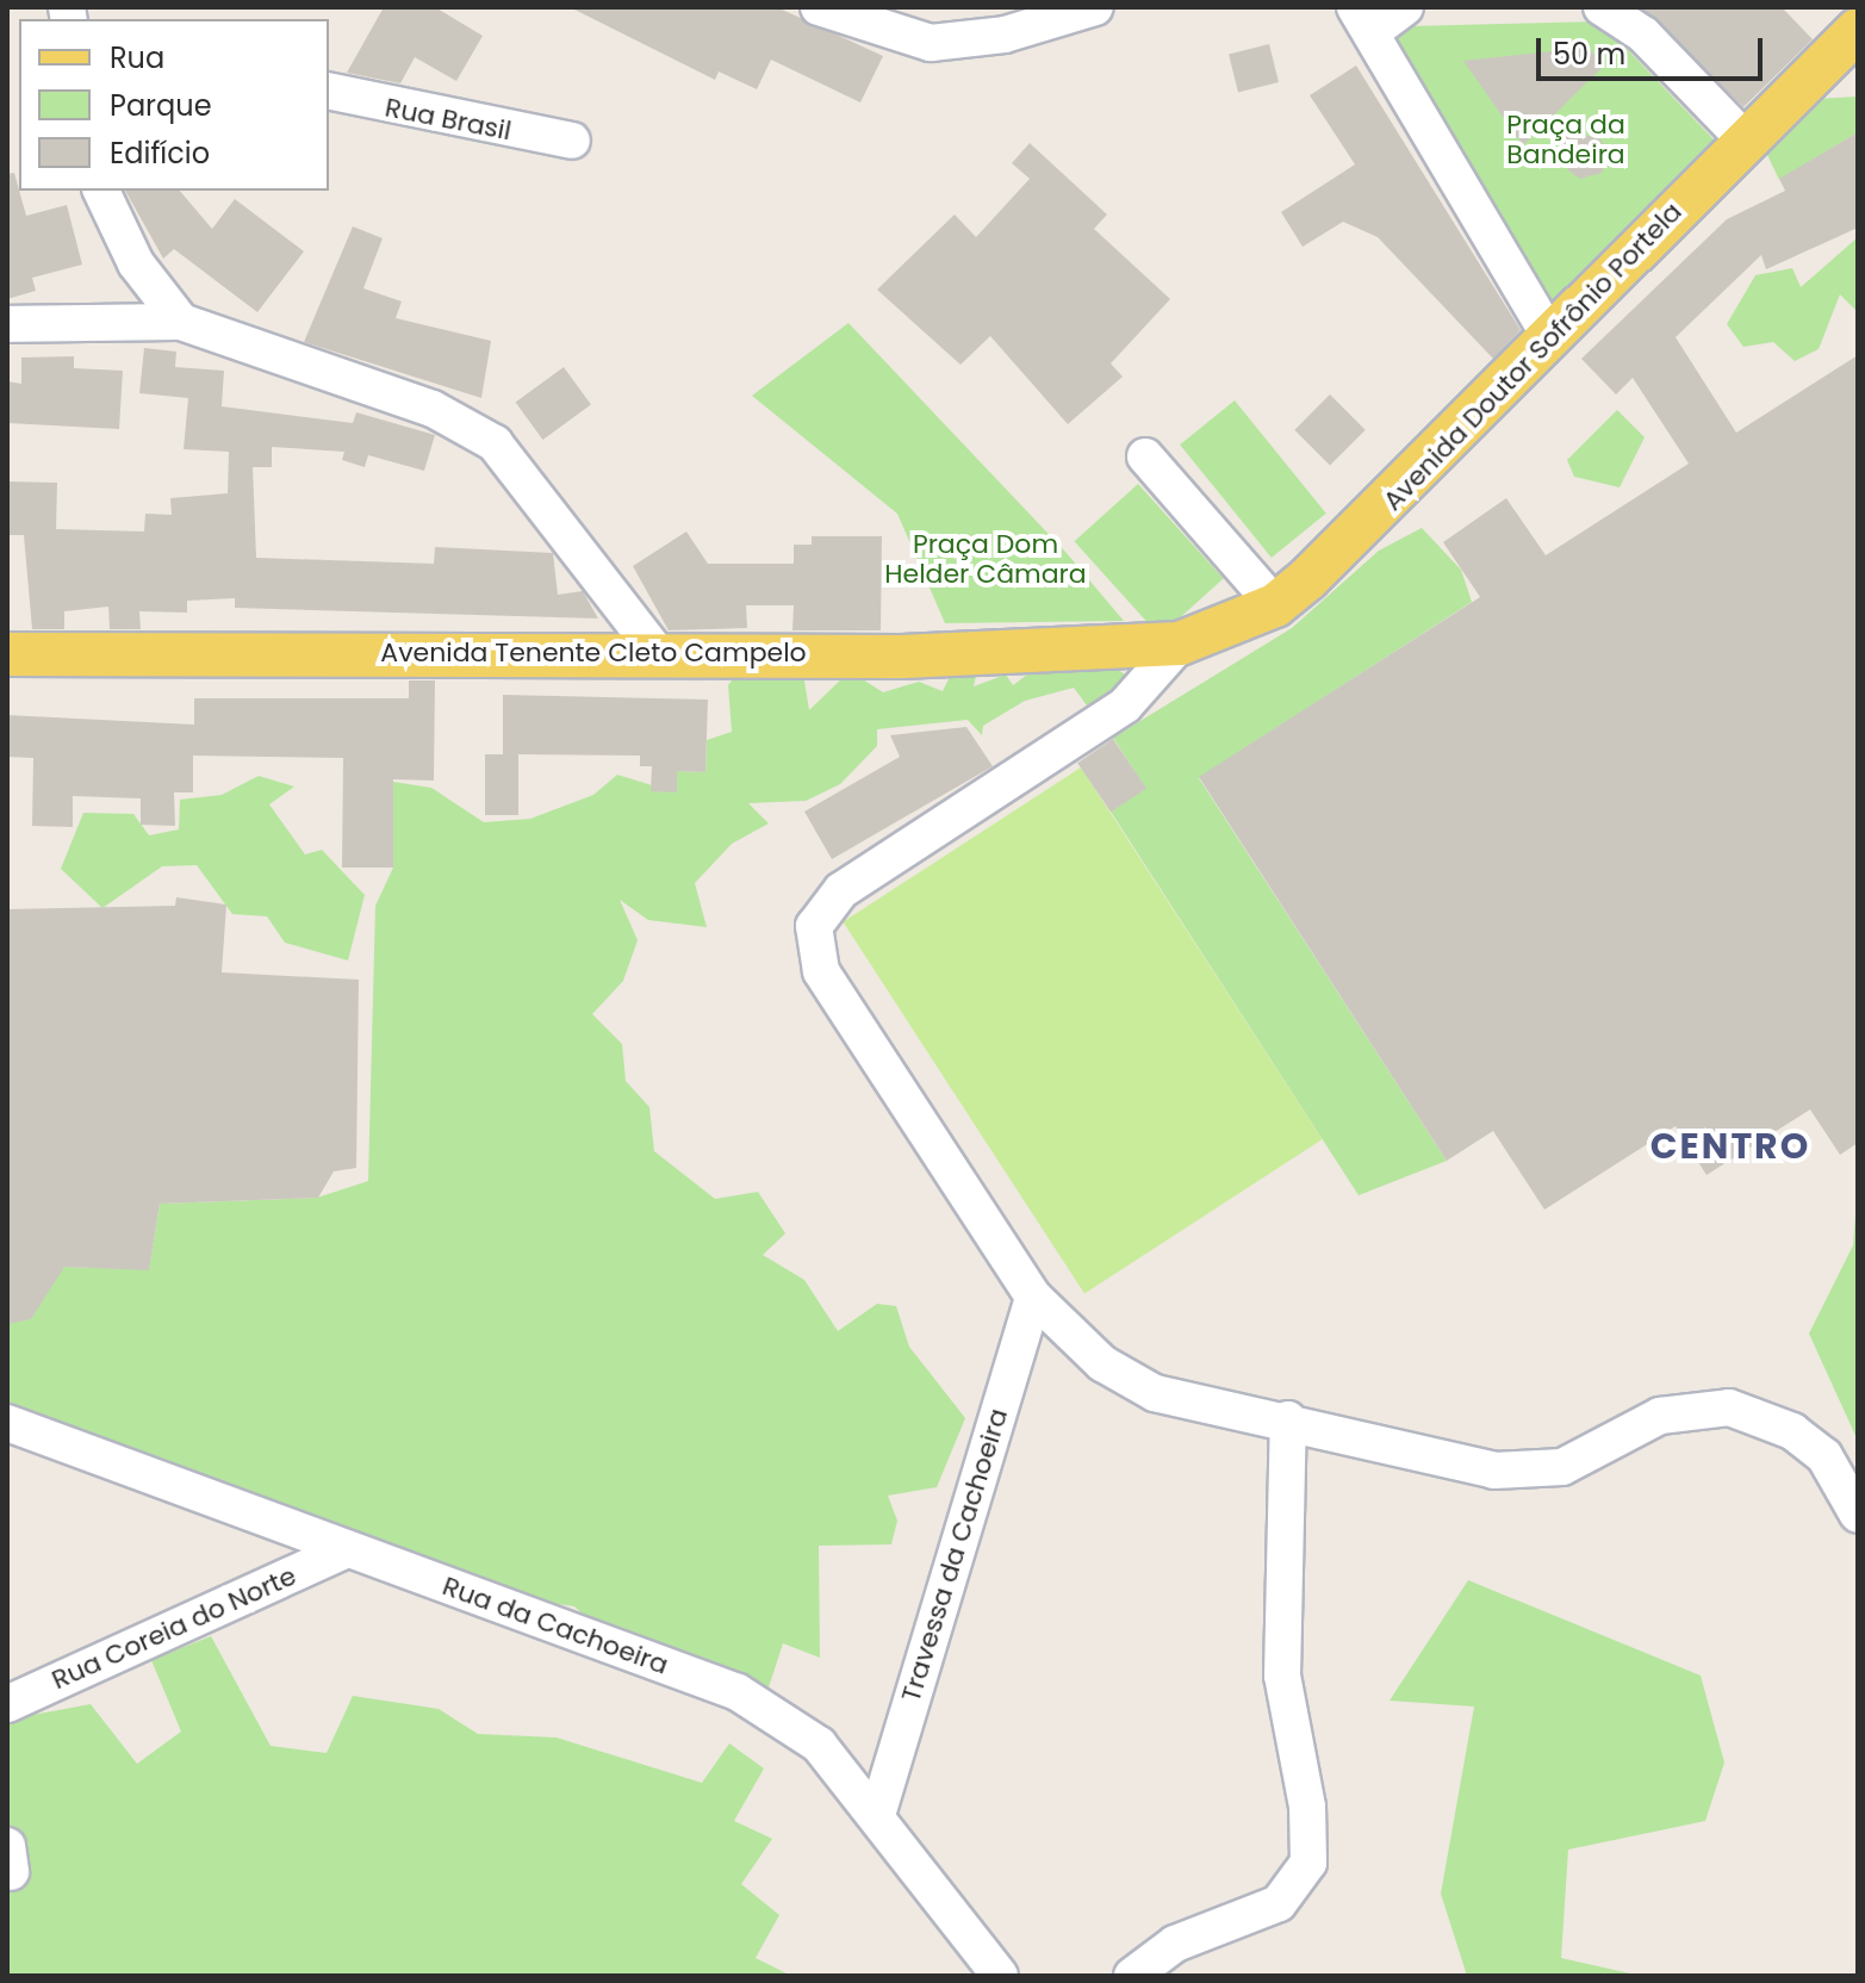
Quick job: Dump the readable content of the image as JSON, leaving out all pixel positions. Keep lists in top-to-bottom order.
{
  "streets": {
    "main road": ["Avenida Doutor Sofrônio Portela", "Avenida Tenente Cleto Campelo"],
    "street": [
      "Rua Brasil",
      "Travessa da Cachoeira",
      "Rua da Cachoeira",
      "Rua Coreia do Norte"
    ]
  },
  "crossings": [
    ["Avenida Doutor Sofrônio Portela", "Avenida Tenente Cleto Campelo"],
    ["Travessa da Cachoeira", "Rua da Cachoeira"],
    ["Rua da Cachoeira", "Rua Coreia do Norte"]
  ],
  "districts": ["CENTRO"],
  "parks": ["Praça da Bandeira", "Praça Dom Helder Câmara"],
  "legend": ["Rua", "Parque", "Edifício"],
  "scale_bar": "50 m"
}
